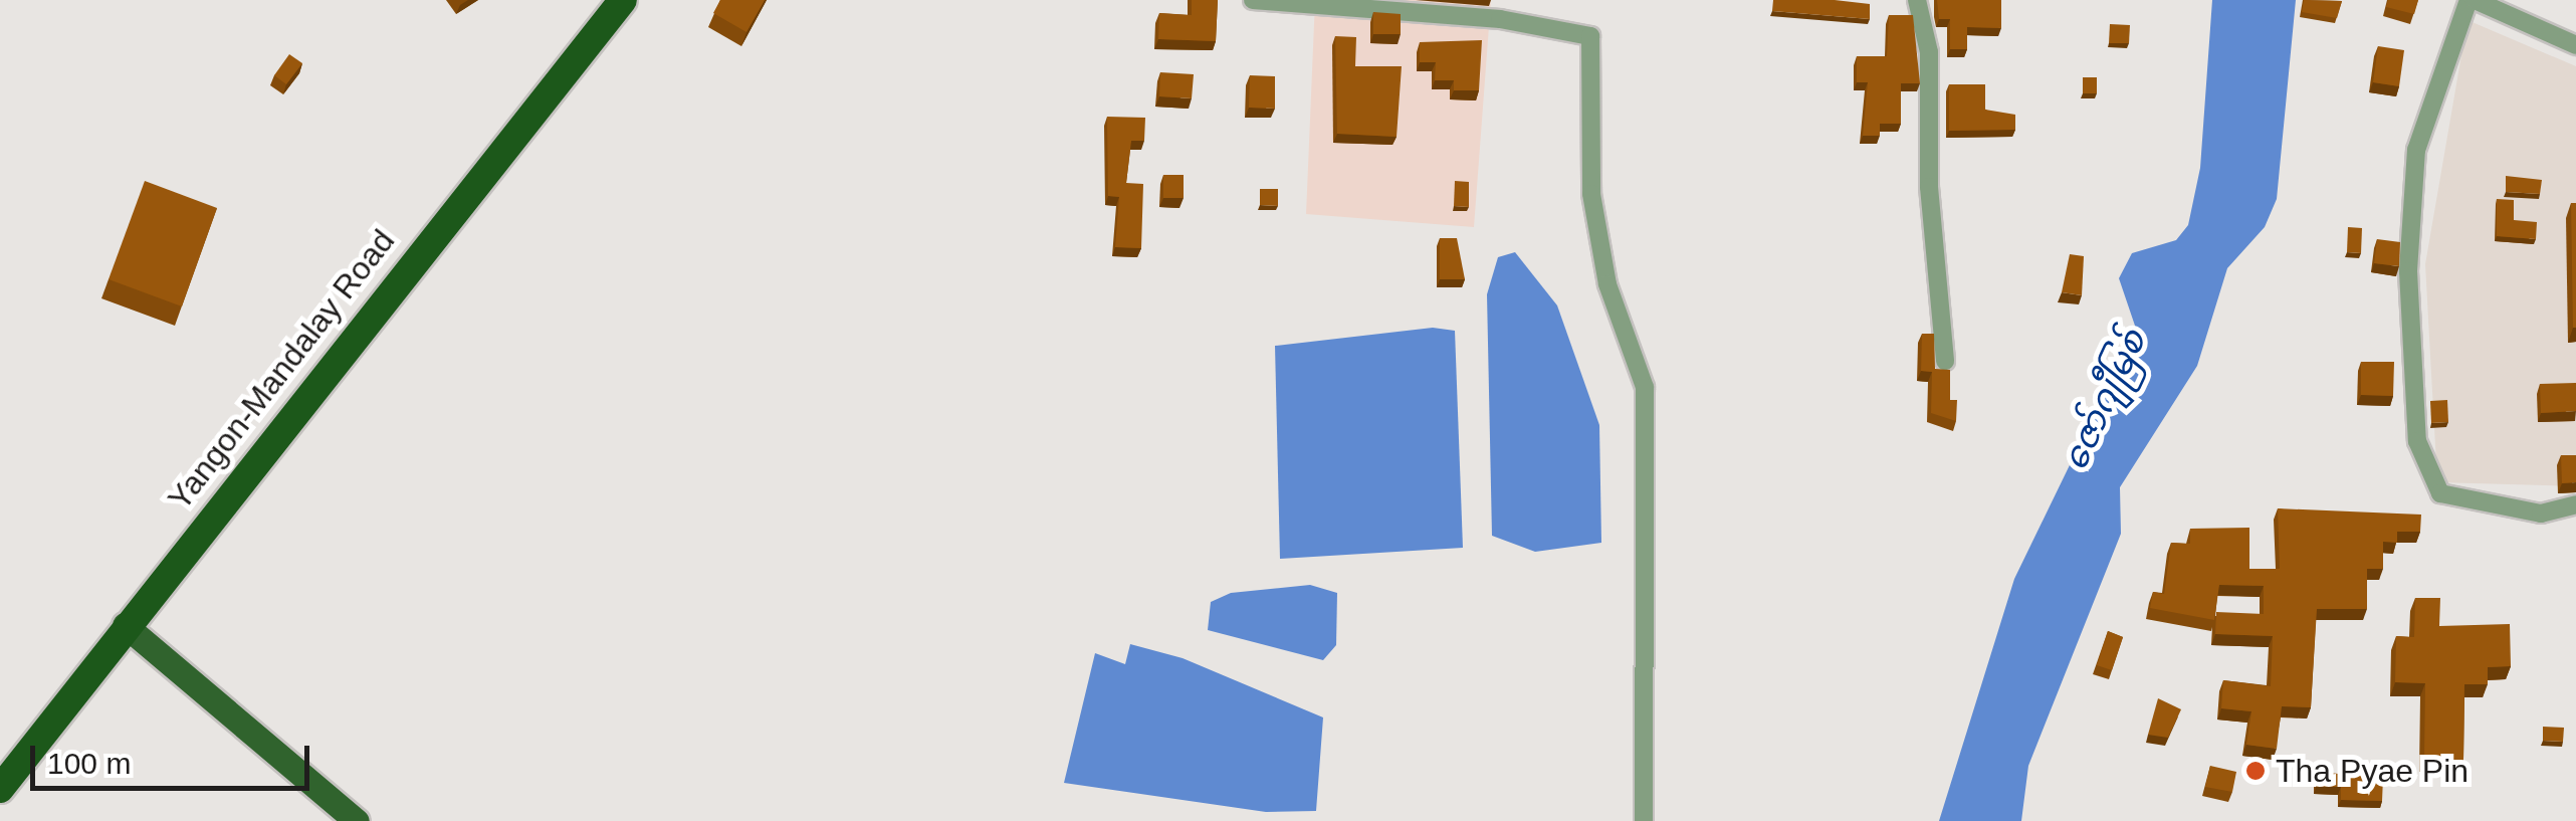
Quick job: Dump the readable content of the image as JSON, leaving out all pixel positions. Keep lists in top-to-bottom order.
{
  "streets": {
    "highway": ["Yangon-Mandalay Road"]
  },
  "water": ["ဇော်ဂျီမြစ်"],
  "places": ["Tha Pyae Pin"],
  "scale_bar": "100 m"
}
